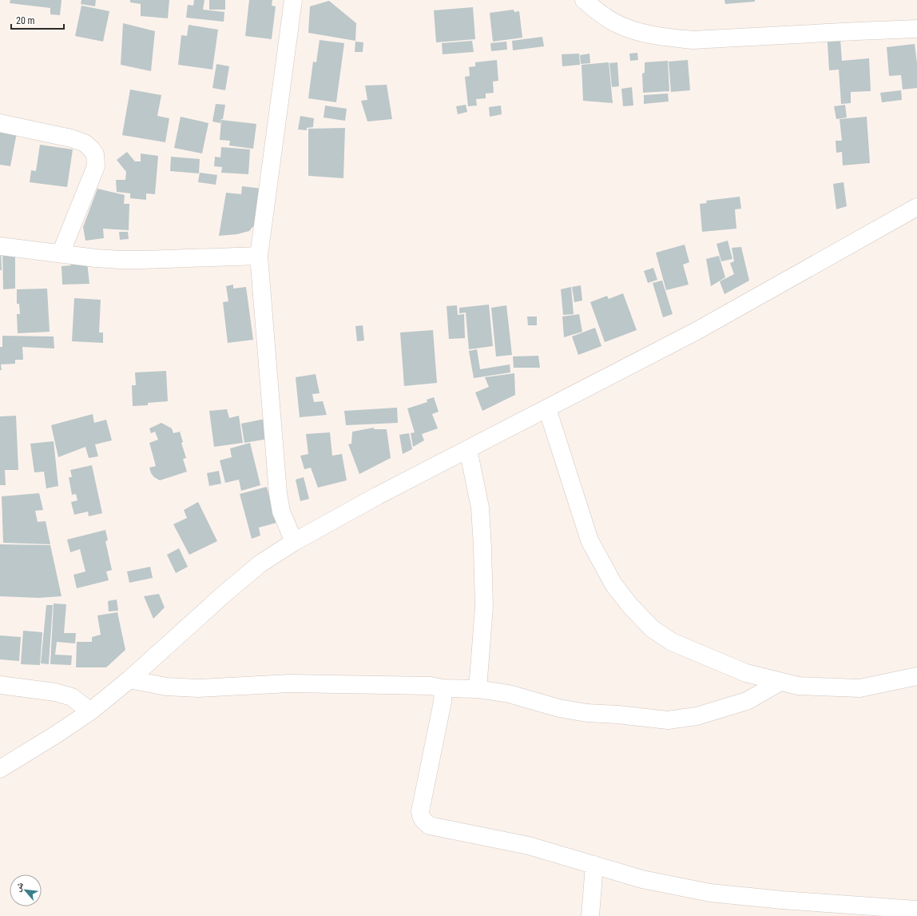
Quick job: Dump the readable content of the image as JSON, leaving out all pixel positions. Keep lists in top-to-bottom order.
{
  "scale_bar": "20 m",
  "north": "top left"
}
